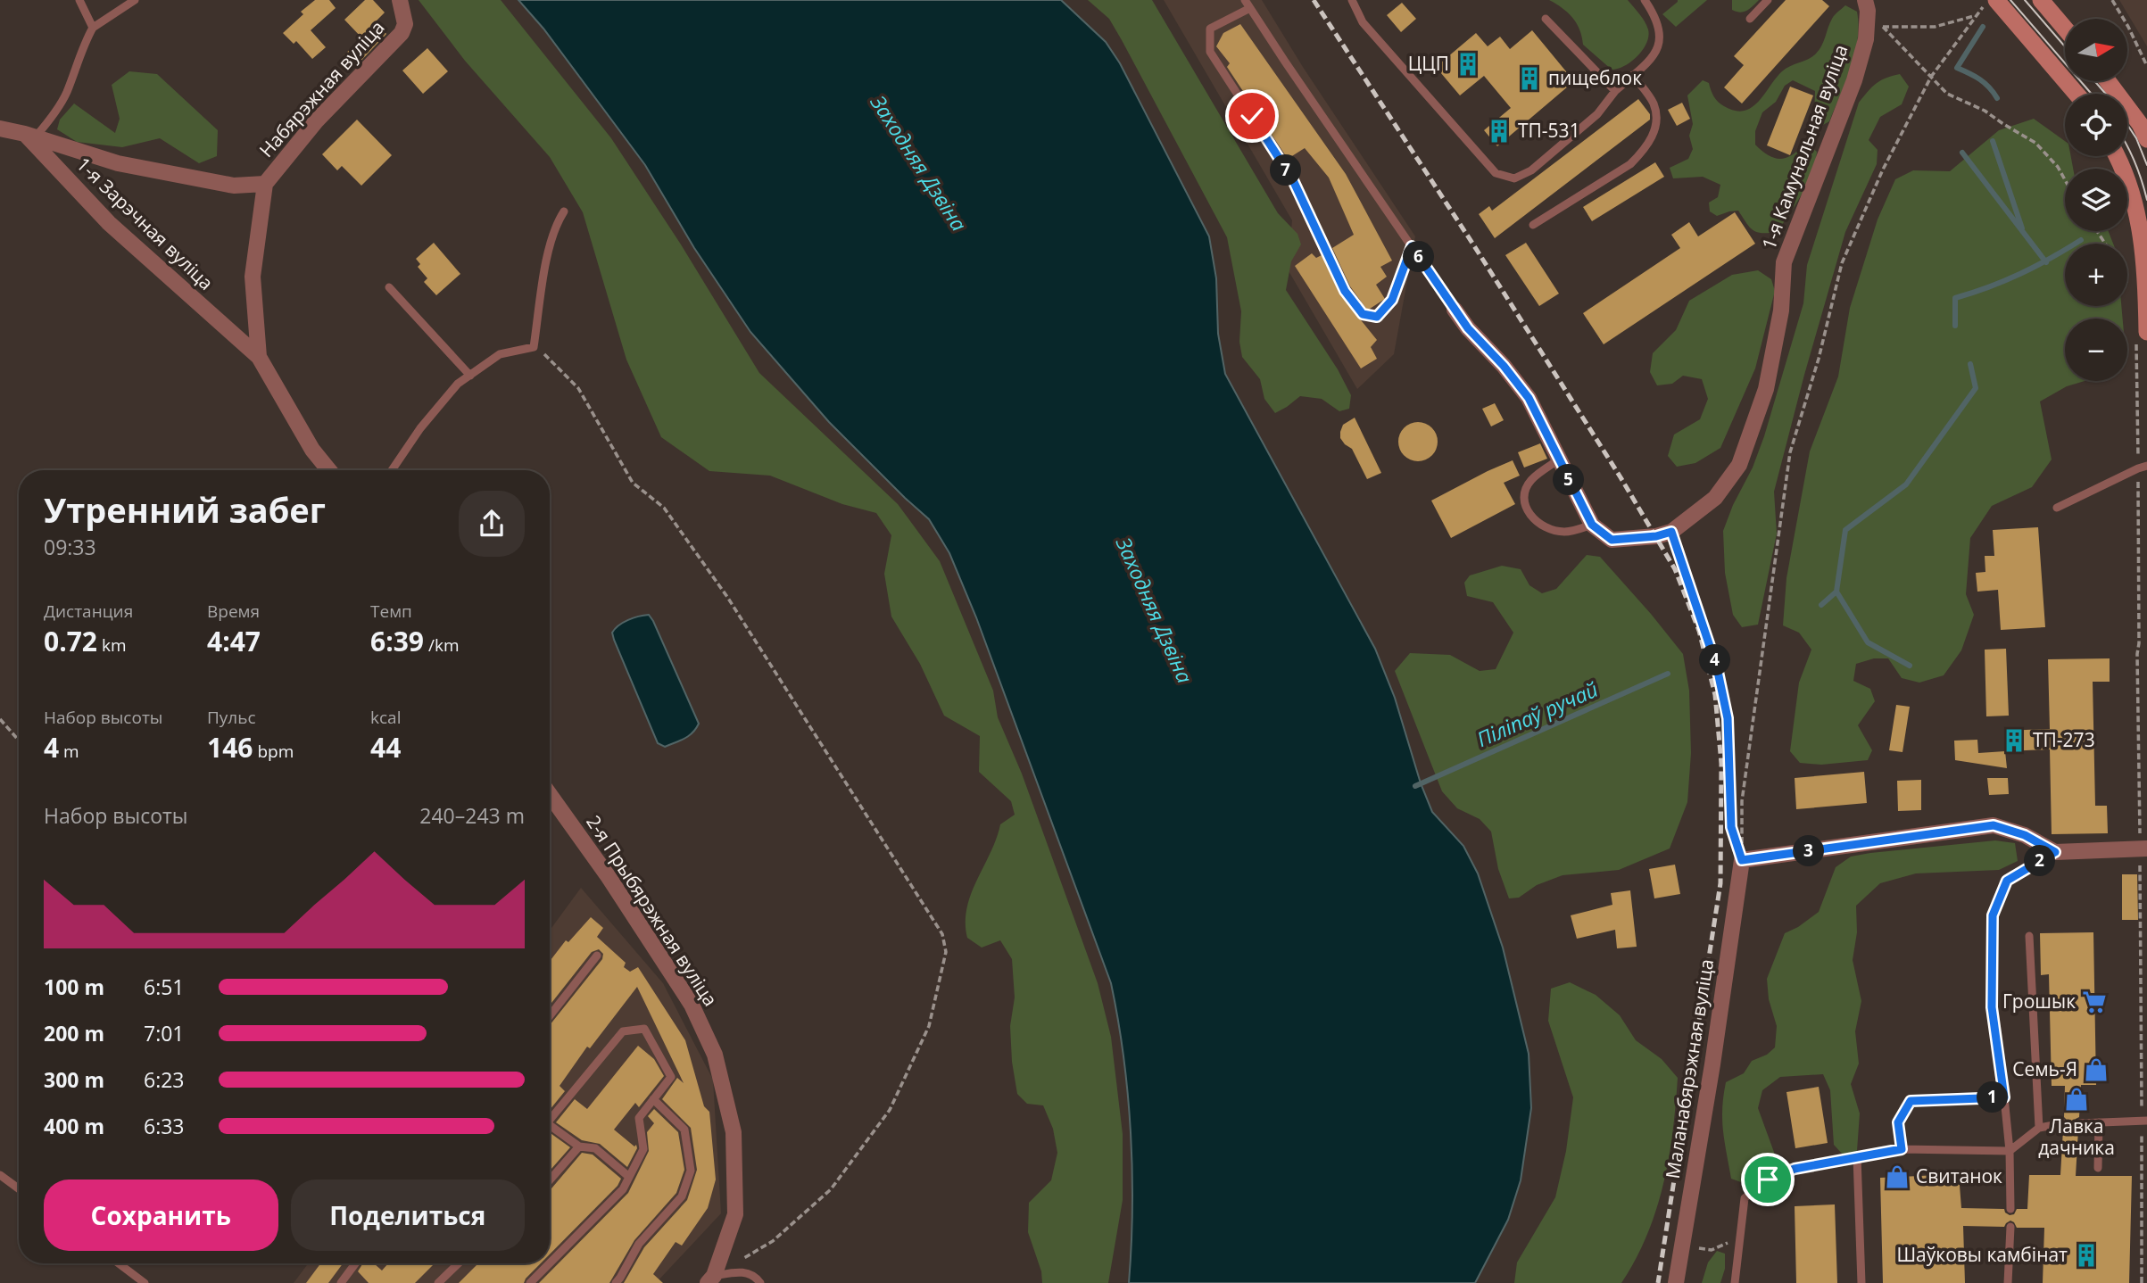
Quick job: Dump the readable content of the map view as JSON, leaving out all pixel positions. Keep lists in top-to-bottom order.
{
  "streets": {
    "street": [
      "Набярэжная вуліца",
      "1-я Камунальная вуліца",
      "1-я Зарэчная вуліца",
      "2-я Прыбярэжная вуліца",
      "Маланабярэжная вуліца"
    ]
  },
  "crossings": [
    ["Набярэжная вуліца", "1-я Зарэчная вуліца"]
  ],
  "water": ["Заходняя Дзвіна", "Піліпаў ручай"],
  "places": {
    "building": [
      "ЦЦП",
      "пищеблок",
      "ТП-531",
      "ТП-273",
      "Шаўковы камбінат"
    ],
    "supermarket": ["Грошык"],
    "shop": ["Семь-Я", "Лавка дачника", "Свитанок"]
  },
  "north": "right",
  "page": {
    "map_buttons": ["+", "−"],
    "pins": [
      "7",
      "6",
      "5",
      "4",
      "3",
      "2",
      "1"
    ],
    "heading": ["Утренний забег", "09:33"],
    "stats": [
      ["Дистанция", "0.72 km"],
      ["Время", "4:47"],
      ["Темп", "6:39 /km"],
      ["Набор высоты", "4 m"],
      ["Пульс", "146 bpm"],
      ["kcal", "44"]
    ],
    "chart": ["Набор высоты", "240–243 m"],
    "list": [
      {
        "name": "100 m",
        "note": "6:51"
      },
      {
        "name": "200 m",
        "note": "7:01"
      },
      {
        "name": "300 m",
        "note": "6:23"
      },
      {
        "name": "400 m",
        "note": "6:33"
      }
    ],
    "buttons": ["Сохранить", "Поделиться"]
  }
}
